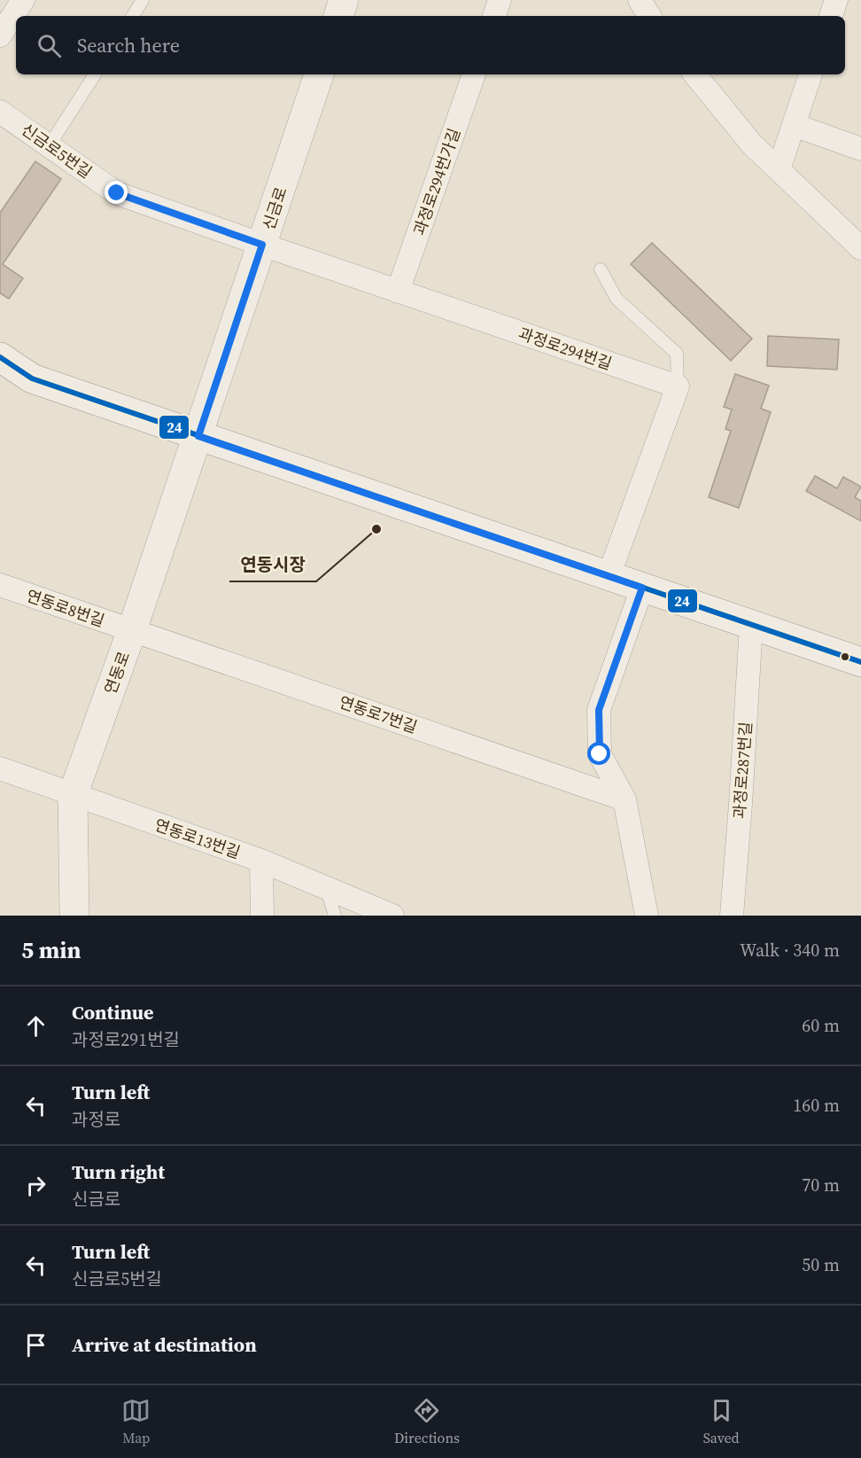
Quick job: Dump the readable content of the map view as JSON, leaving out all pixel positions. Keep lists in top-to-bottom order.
{
  "streets": {
    "main road": ["신금로", "연동로"],
    "street": [
      "신금로5번길",
      "과정로294번가길",
      "과정로294번길",
      "연동로8번길",
      "연동로7번길",
      "과정로287번길",
      "연동로13번길"
    ]
  },
  "crossings": [
    ["신금로5번길", "신금로"],
    ["신금로5번길", "과정로294번길"],
    ["과정로294번가길", "과정로294번길"],
    ["신금로", "과정로294번길"],
    ["신금로", "연동로"],
    ["연동로8번길", "연동로"],
    ["연동로8번길", "연동로7번길"],
    ["연동로", "연동로7번길"],
    ["연동로", "연동로13번길"]
  ],
  "places": ["연동시장"],
  "lines": ["transit line 24"],
  "page": {
    "search": "Search here",
    "heading": ["5 min", "Walk · 340 m"],
    "list": [
      ["Continue", "과정로291번길", "60 m"],
      ["Turn left", "과정로", "160 m"],
      ["Turn right", "신금로", "70 m"],
      ["Turn left", "신금로5번길", "50 m"],
      "Arrive at destination"
    ],
    "nav": ["Map", "Directions", "Saved"]
  }
}
